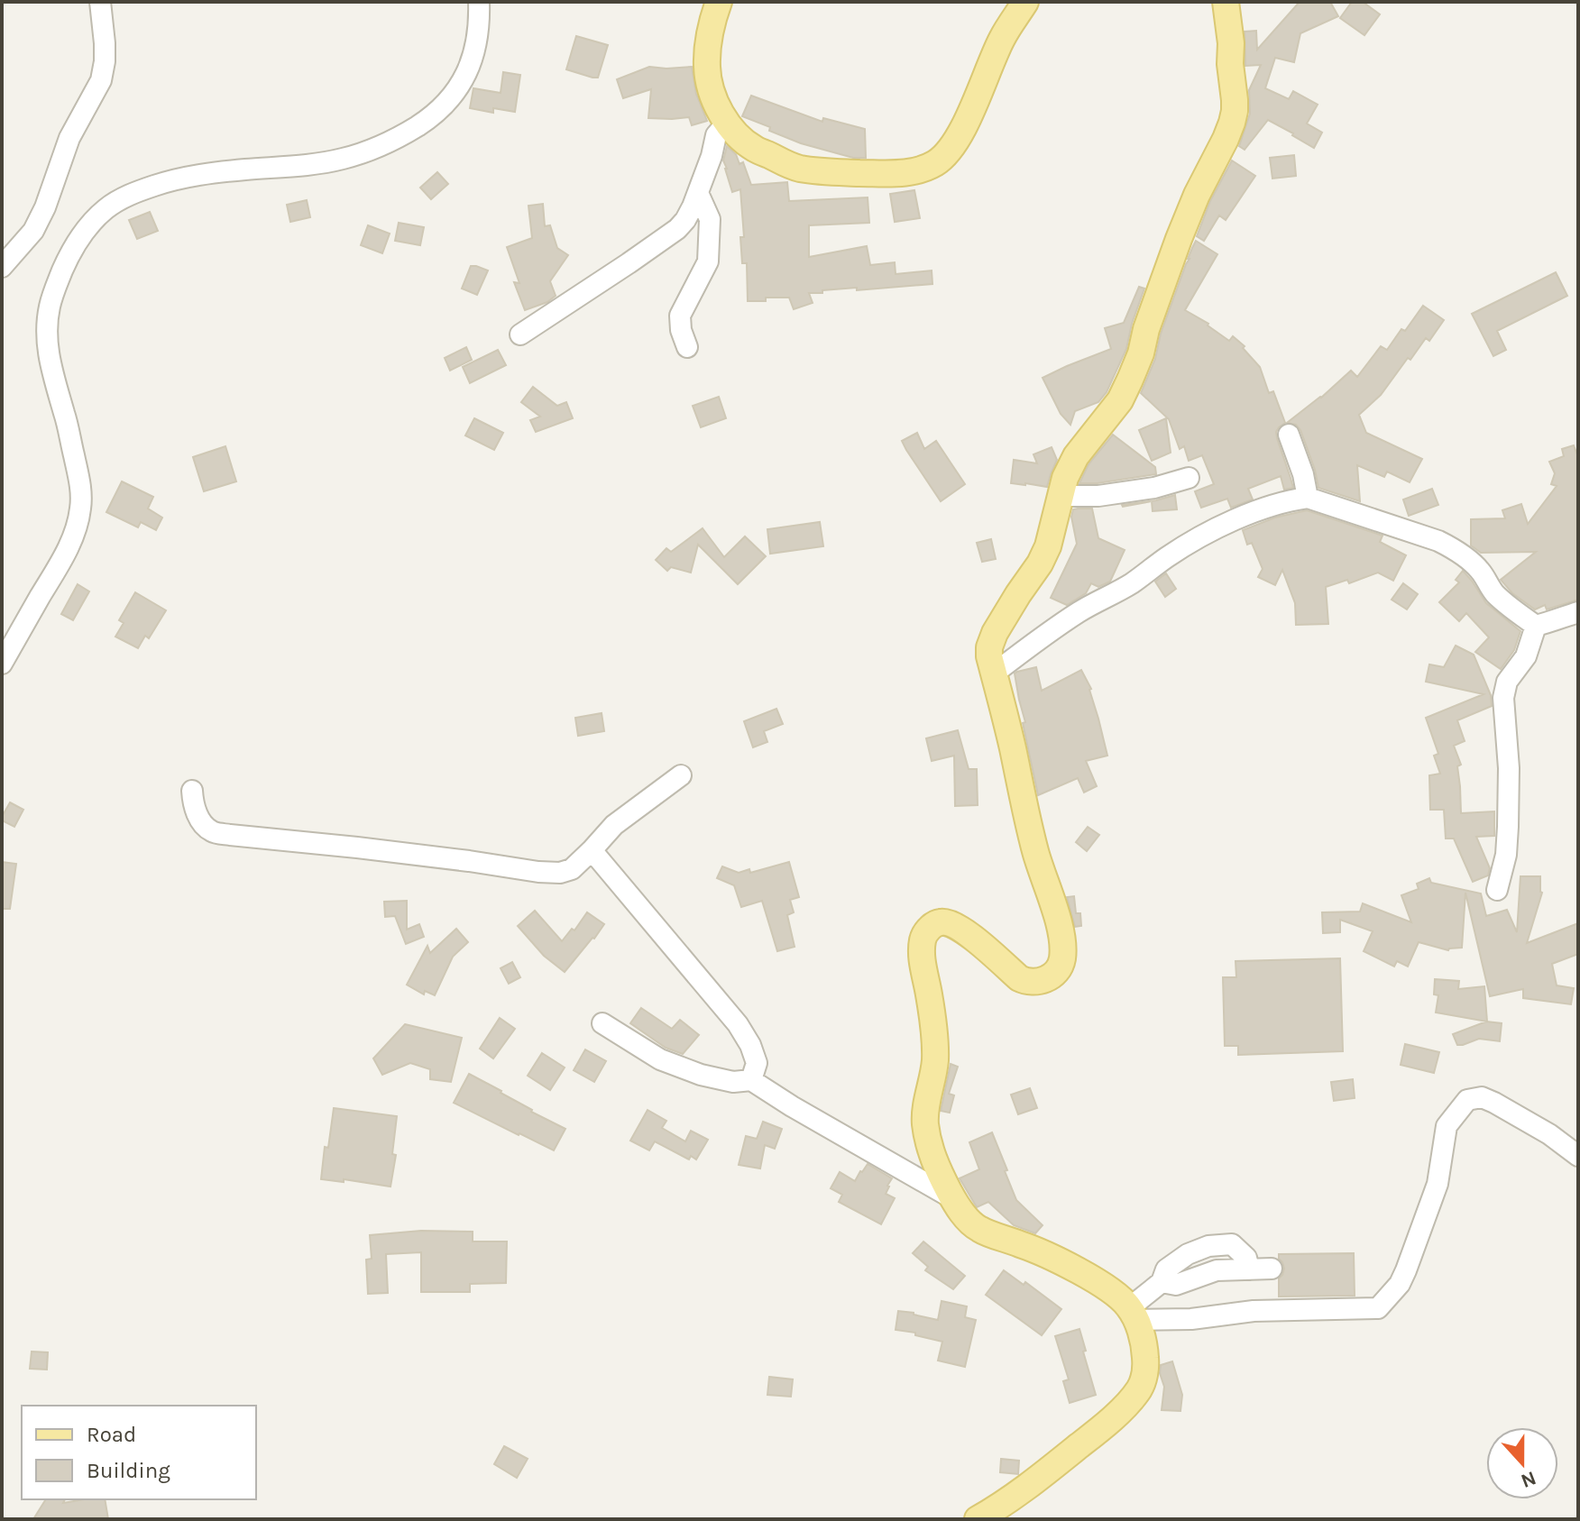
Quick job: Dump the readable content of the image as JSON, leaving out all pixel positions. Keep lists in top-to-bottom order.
{
  "legend": ["Road", "Building"],
  "north": "bottom"
}
